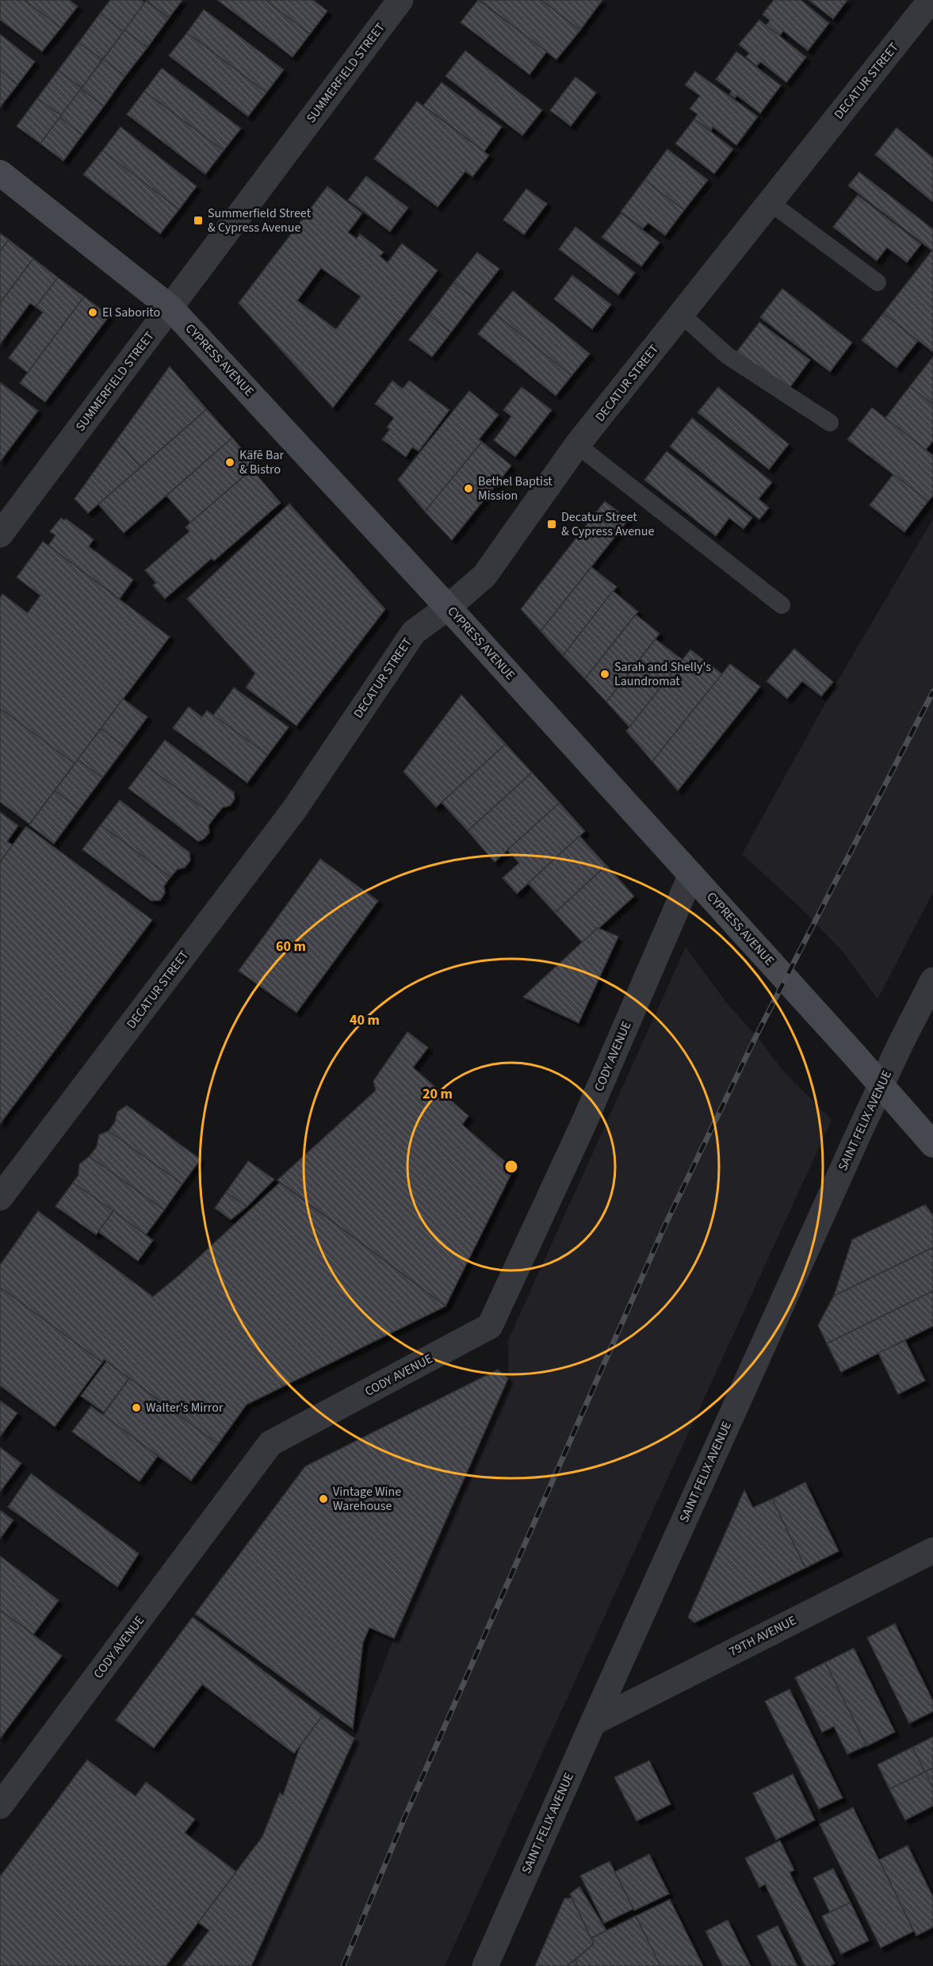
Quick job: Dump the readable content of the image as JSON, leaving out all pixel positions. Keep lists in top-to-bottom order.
{
  "streets": {
    "main road": ["CYPRESS AVENUE"],
    "street": [
      "SUMMERFIELD STREET",
      "DECATUR STREET",
      "CODY AVENUE",
      "SAINT FELIX AVENUE",
      "79TH AVENUE"
    ]
  },
  "crossings": [
    ["SUMMERFIELD STREET", "CYPRESS AVENUE"],
    ["DECATUR STREET", "CYPRESS AVENUE"],
    ["CYPRESS AVENUE", "CODY AVENUE"],
    ["CYPRESS AVENUE", "SAINT FELIX AVENUE"],
    ["SAINT FELIX AVENUE", "79TH AVENUE"]
  ],
  "places": {
    "transit": ["Summerfield Street & Cypress Avenue", "Decatur Street & Cypress Avenue"],
    "other": [
      "El Saborito",
      "Käfē Bar & Bistro",
      "Bethel Baptist Mission",
      "Sarah and Shelly's Laundromat",
      "Walter's Mirror",
      "Vintage Wine Warehouse"
    ]
  },
  "rings": ["60 m", "40 m", "20 m"]
}
